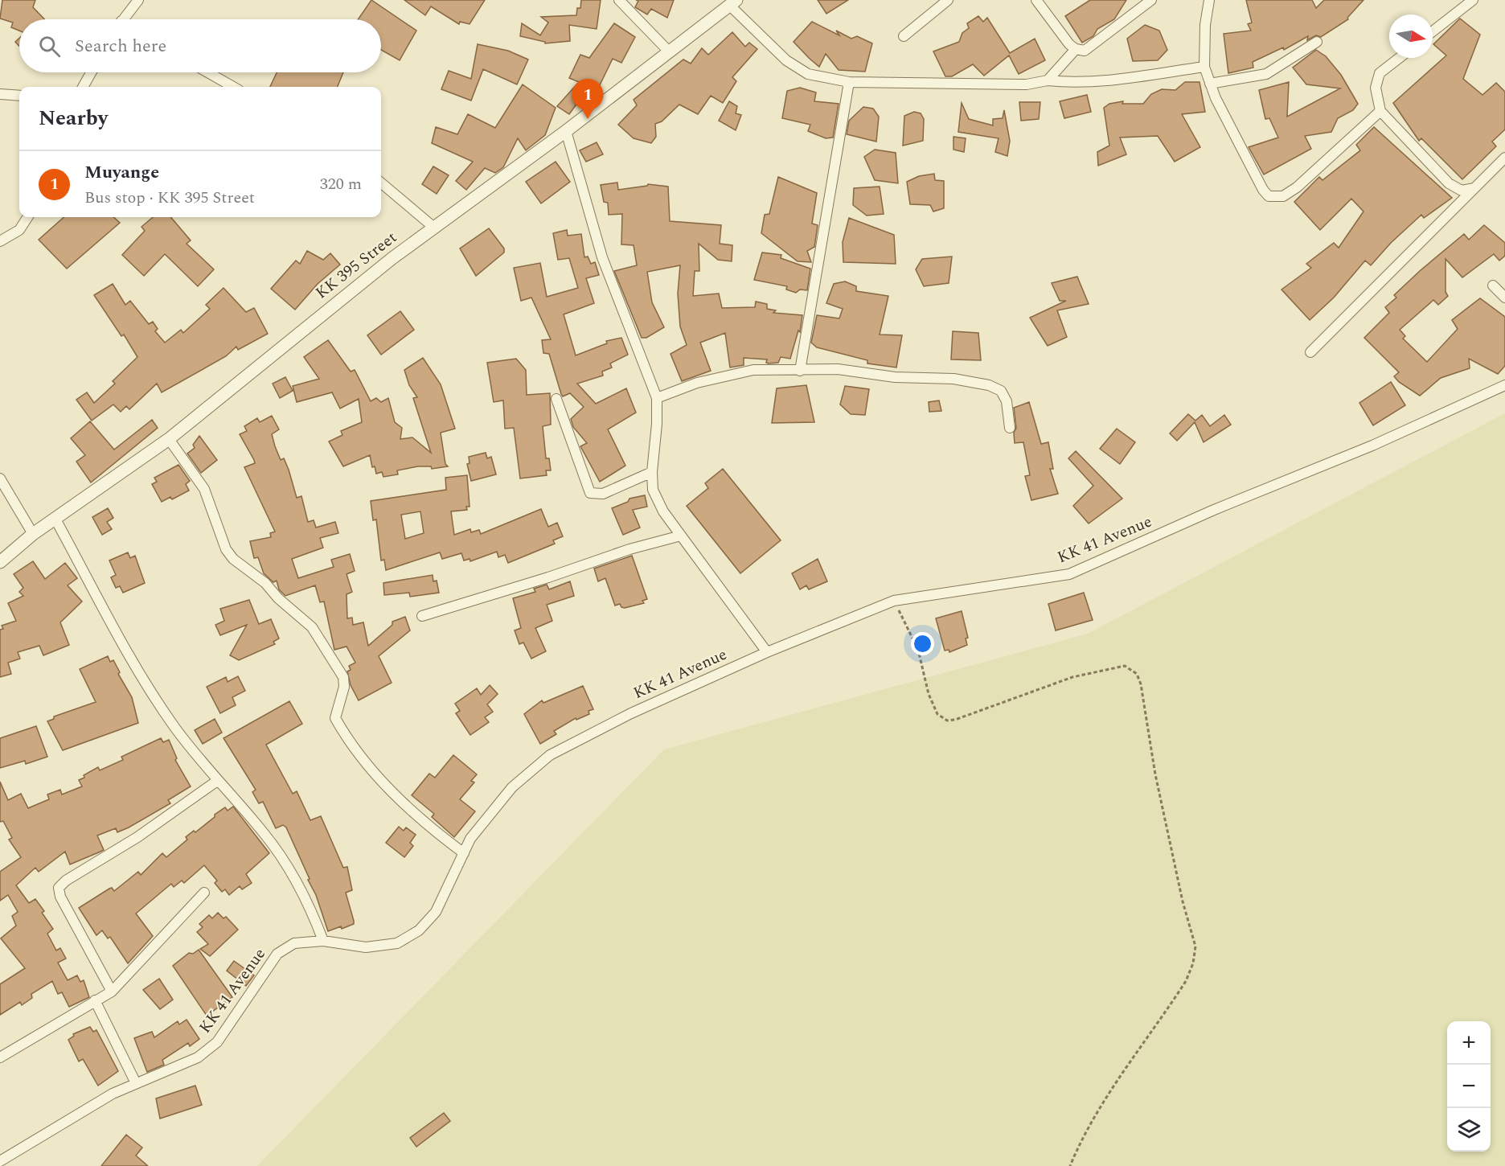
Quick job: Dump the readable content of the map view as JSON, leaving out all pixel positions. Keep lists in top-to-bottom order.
{
  "streets": {
    "street": ["KK 395 Street", "KK 41 Avenue"]
  },
  "north": "right",
  "page": {
    "search": "Search here",
    "pins": "1",
    "heading": "Nearby",
    "list": [
      {
        "mark": "1",
        "name": "Muyange",
        "note": "Bus stop · KK 395 Street",
        "value": "320 m"
      }
    ],
    "map_buttons": ["+", "−"]
  }
}
